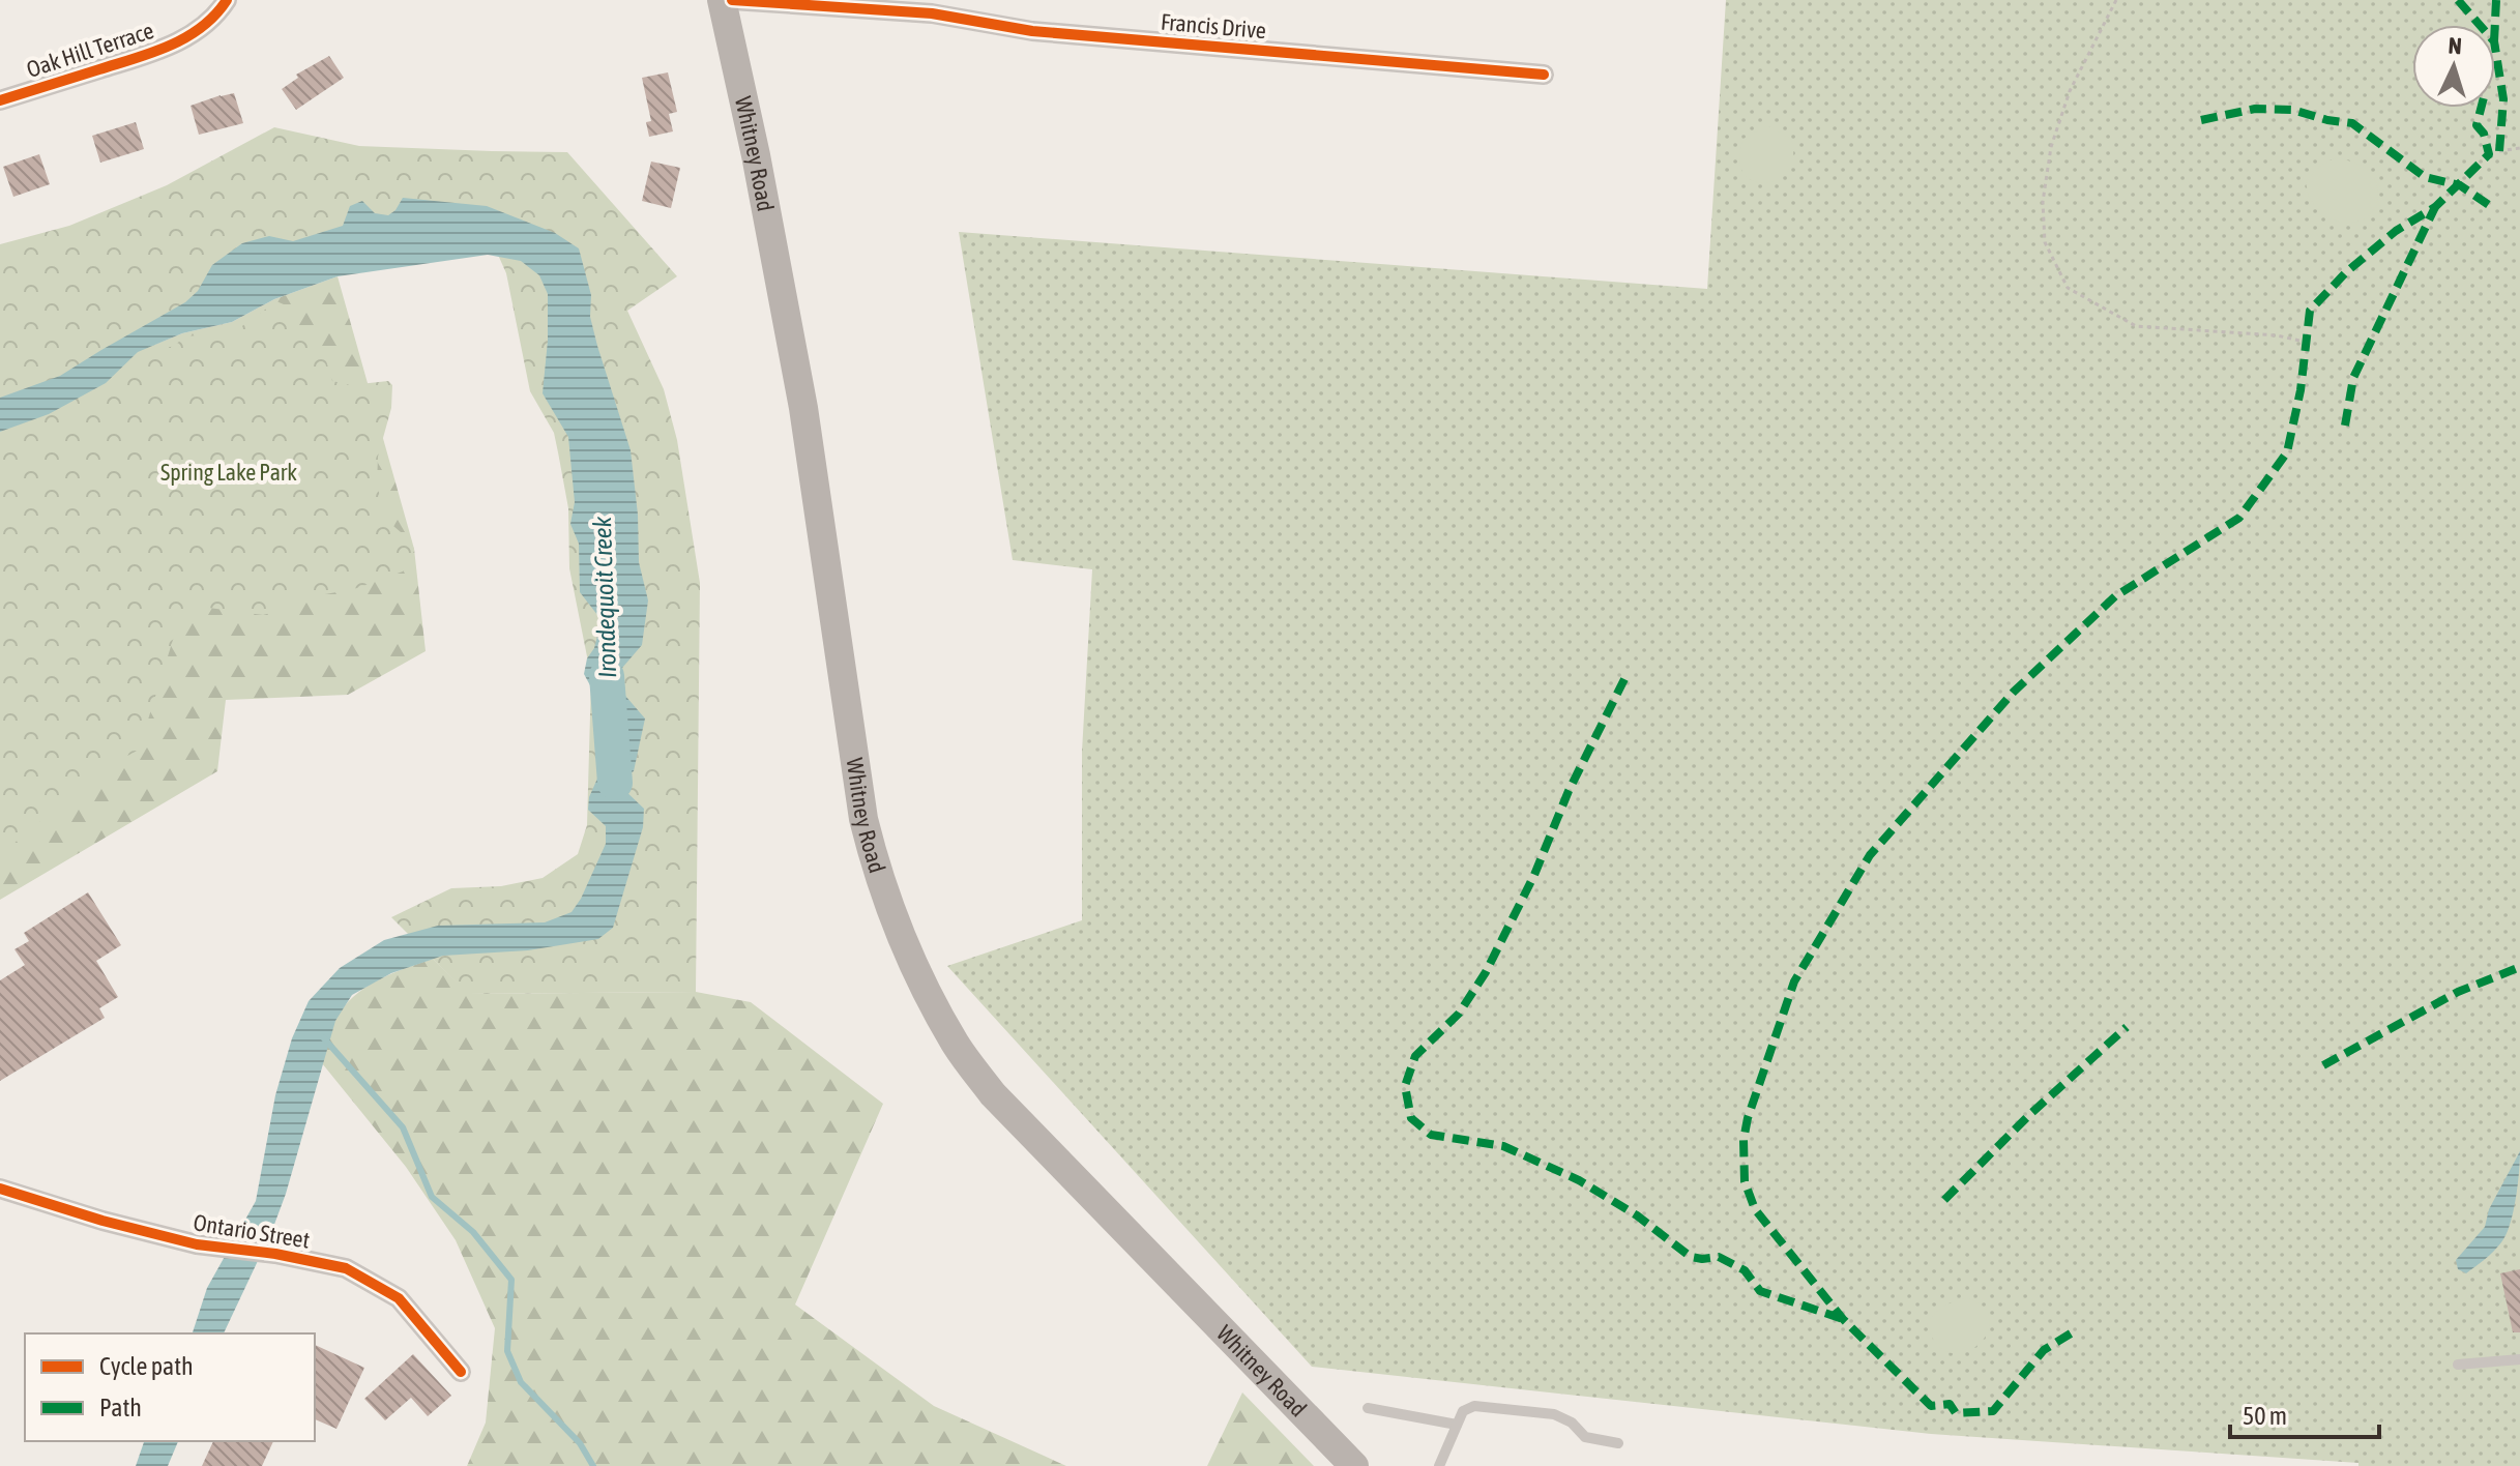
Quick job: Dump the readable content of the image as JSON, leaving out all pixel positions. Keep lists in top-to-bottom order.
{
  "streets": {
    "main road": ["Whitney Road"],
    "street": ["Francis Drive", "Oak Hill Terrace", "Ontario Street"]
  },
  "water": ["Irondequoit Creek"],
  "parks": ["Spring Lake Park"],
  "legend": ["Cycle path", "Path"],
  "scale_bar": "50 m",
  "north": "top"
}
